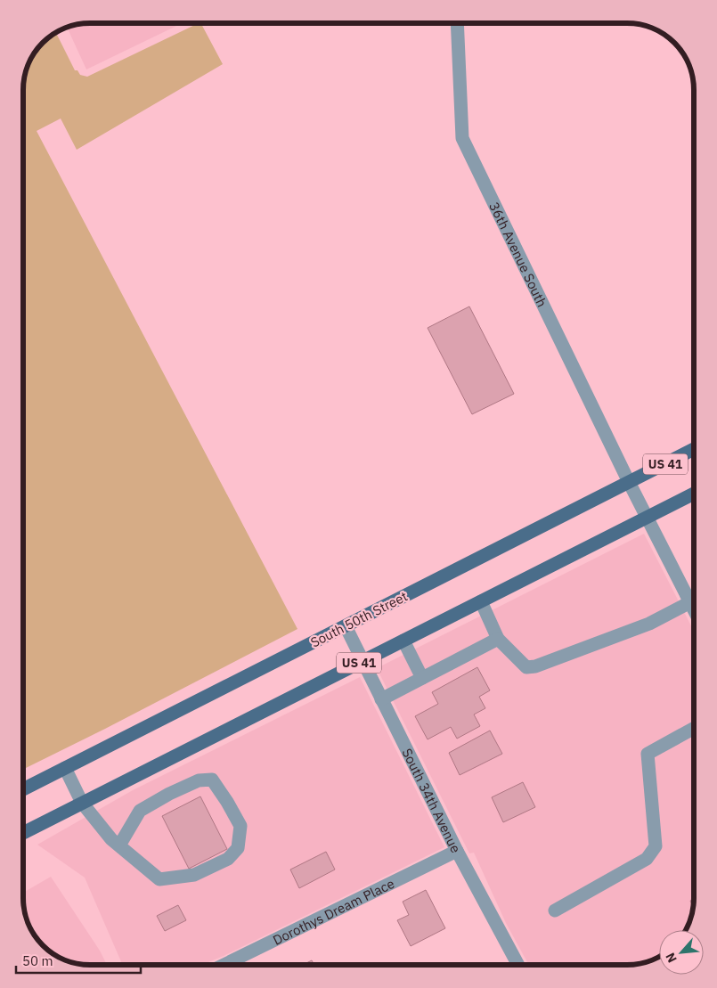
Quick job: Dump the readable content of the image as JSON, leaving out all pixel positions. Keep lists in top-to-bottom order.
{
  "streets": {
    "main road": ["US 41", "South 50th Street"],
    "street": ["36th Avenue South", "South 34th Avenue", "Dorothys Dream Place"]
  },
  "crossings": [
    ["36th Avenue South", "US 41"],
    ["36th Avenue South", "South 50th Street"],
    ["US 41", "South 34th Avenue"],
    ["South 50th Street", "South 34th Avenue"],
    ["South 34th Avenue", "Dorothys Dream Place"]
  ],
  "scale_bar": "50 m",
  "north": "bottom left"
}
